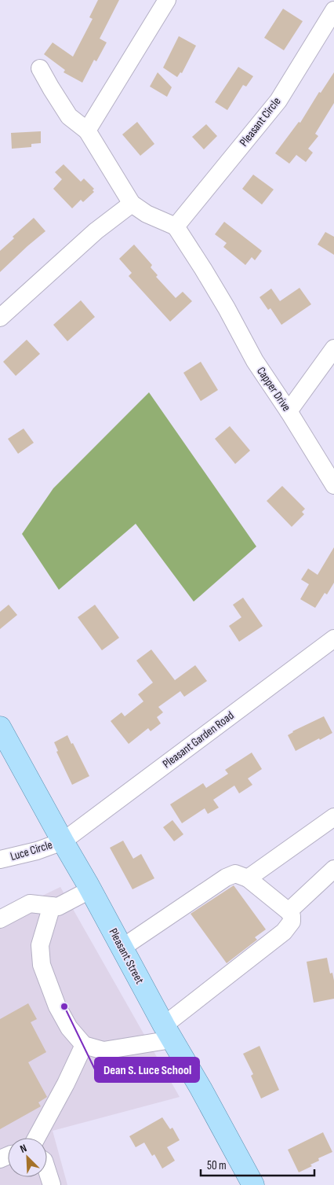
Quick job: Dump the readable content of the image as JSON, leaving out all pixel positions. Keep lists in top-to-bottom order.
{
  "streets": {
    "main road": ["Pleasant Street"],
    "street": [
      "Pleasant Circle",
      "Capper Drive",
      "Pleasant Garden Road",
      "Luce Circle"
    ]
  },
  "crossings": [
    ["Pleasant Circle", "Capper Drive"],
    ["Pleasant Garden Road", "Luce Circle"],
    ["Pleasant Garden Road", "Pleasant Street"],
    ["Luce Circle", "Pleasant Street"]
  ],
  "places": ["Dean S. Luce School"],
  "scale_bar": "50 m",
  "north": "top left"
}
